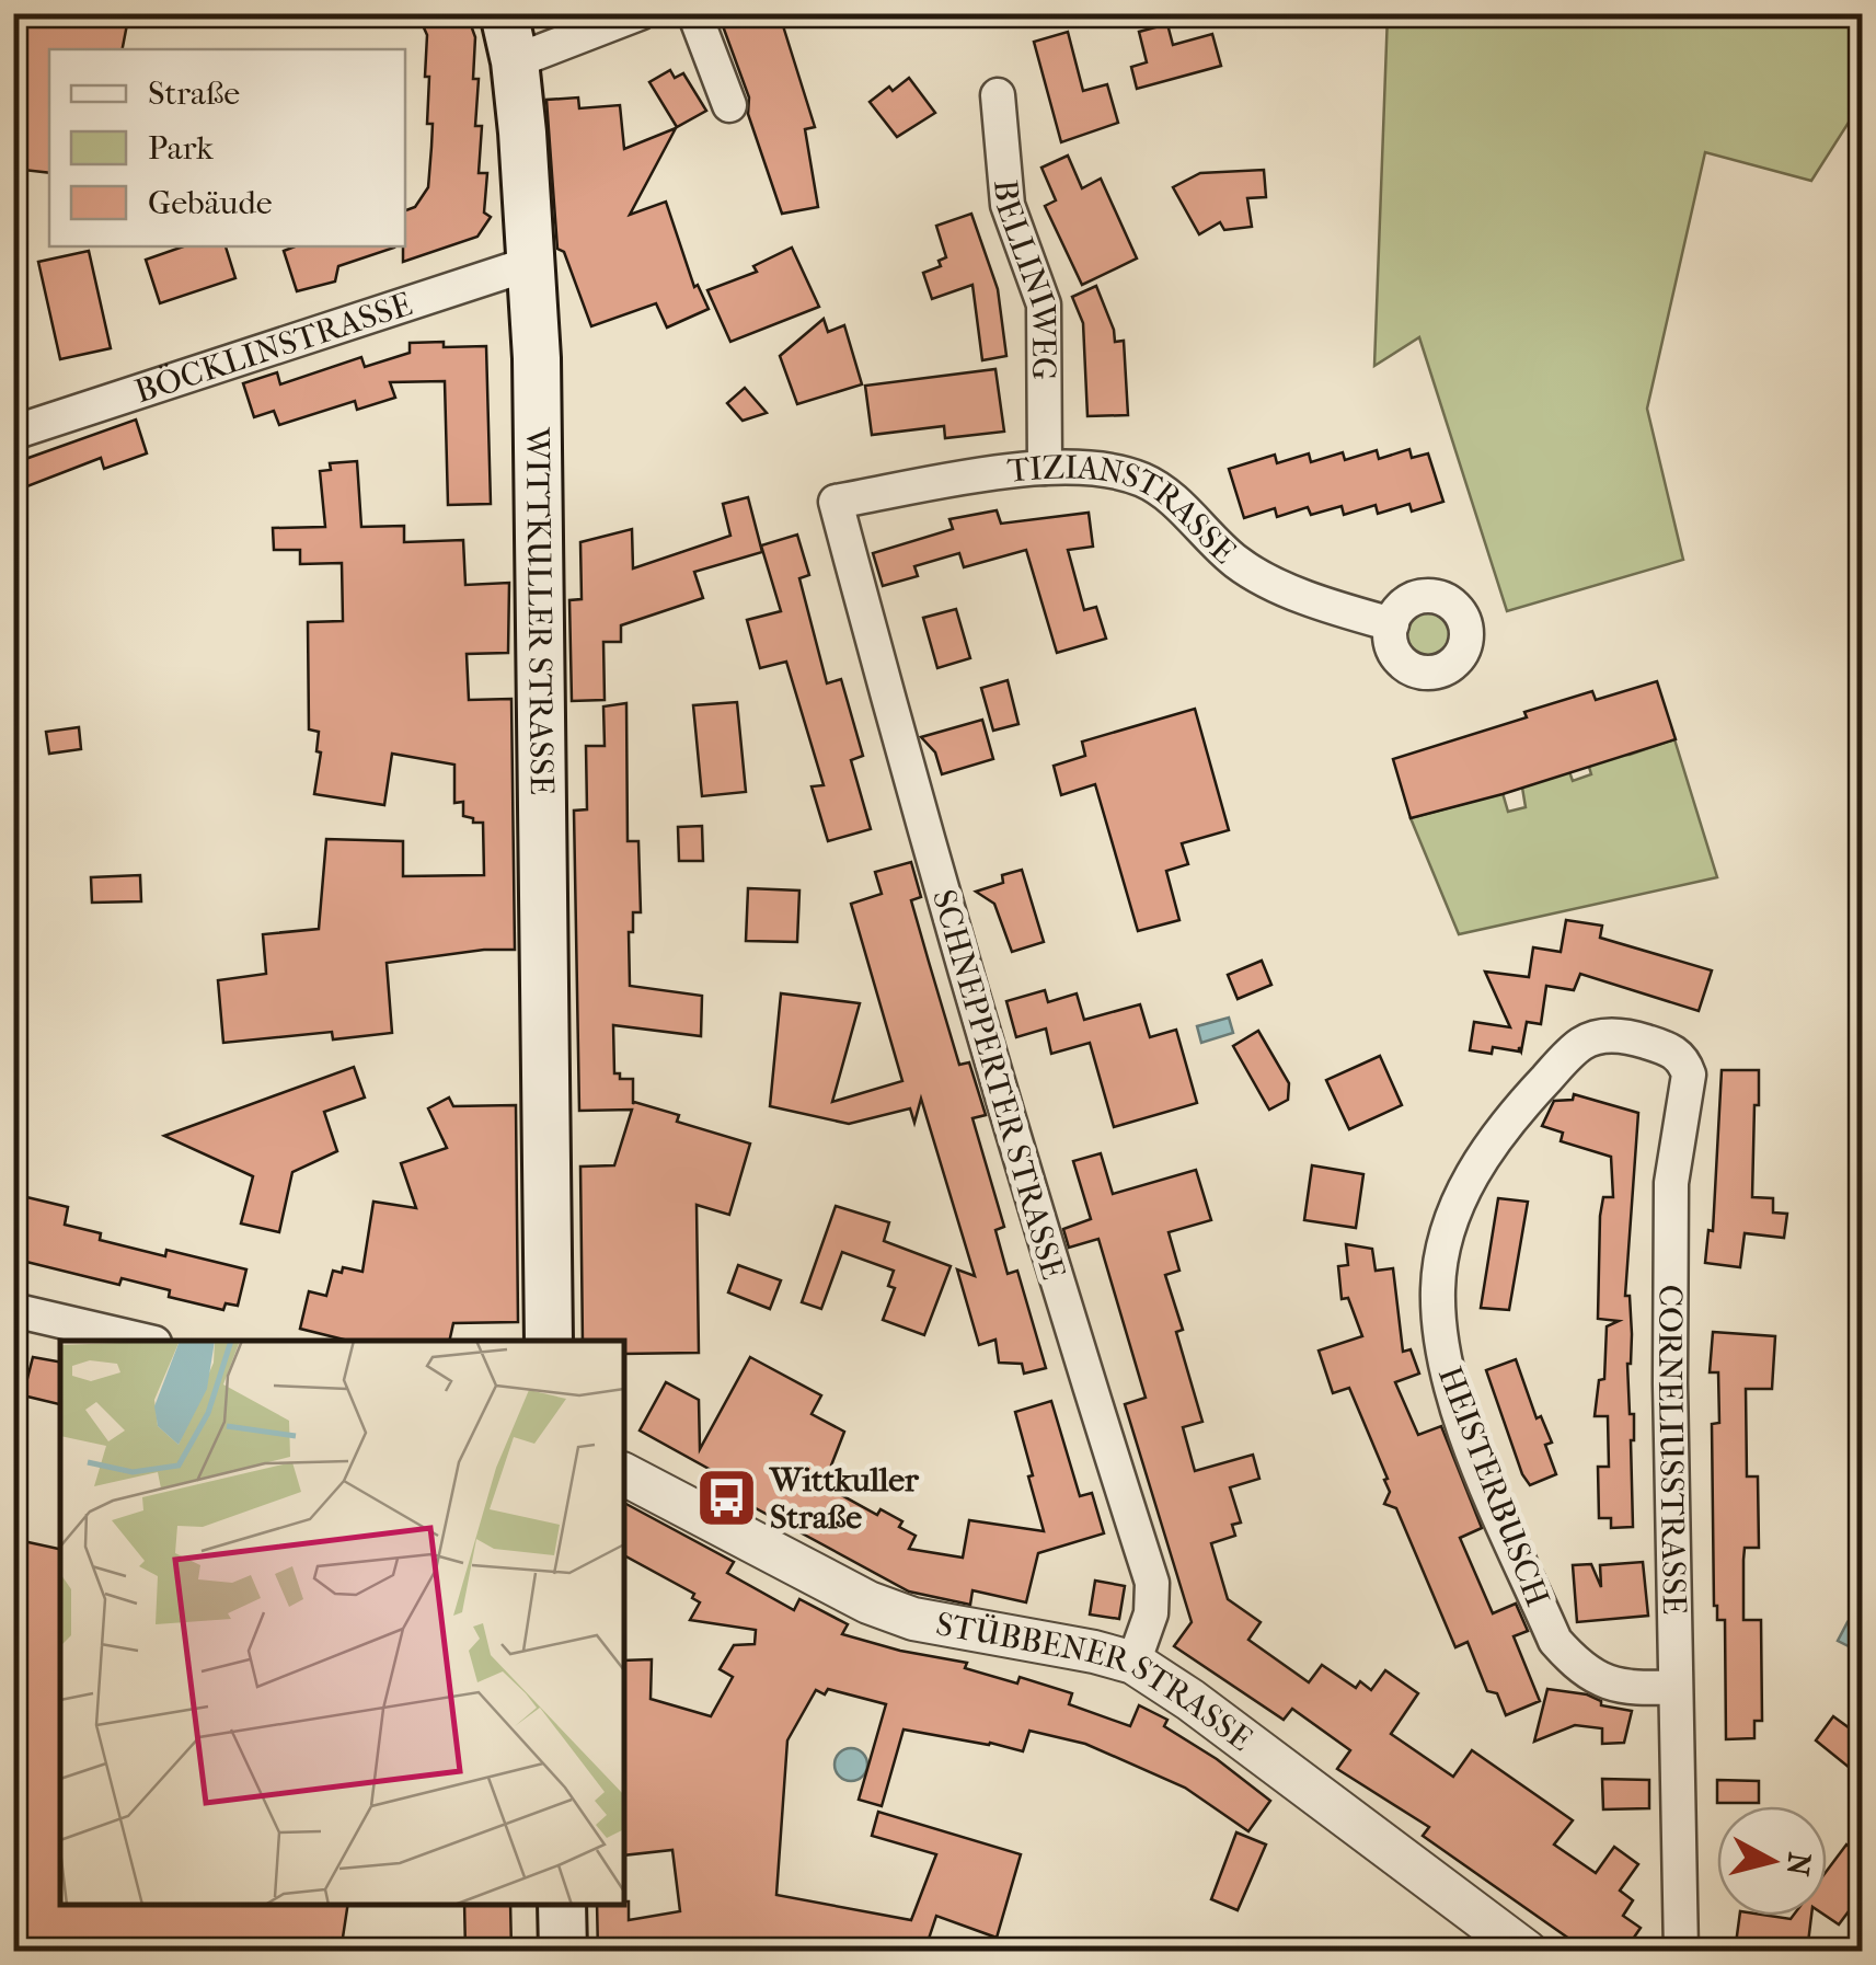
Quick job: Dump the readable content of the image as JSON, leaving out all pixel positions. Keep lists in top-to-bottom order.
{
  "streets": {
    "main road": ["WITTKULLER STRASSE"],
    "street": [
      "BELLINIWEG",
      "BÖCKLINSTRASSE",
      "TIZIANSTRASSE",
      "SCHNEPPERTER STRASSE",
      "CORNELIUSSTRASSE",
      "HEISTERBUSCH",
      "STÜBBENER STRASSE"
    ]
  },
  "crossings": [
    ["BELLINIWEG", "TIZIANSTRASSE"],
    ["BÖCKLINSTRASSE", "WITTKULLER STRASSE"],
    ["TIZIANSTRASSE", "SCHNEPPERTER STRASSE"],
    ["SCHNEPPERTER STRASSE", "STÜBBENER STRASSE"],
    ["CORNELIUSSTRASSE", "HEISTERBUSCH"]
  ],
  "places": {
    "bus stop": ["Wittkuller Straße"]
  },
  "legend": ["Straße", "Park", "Gebäude"],
  "north": "right"
}
